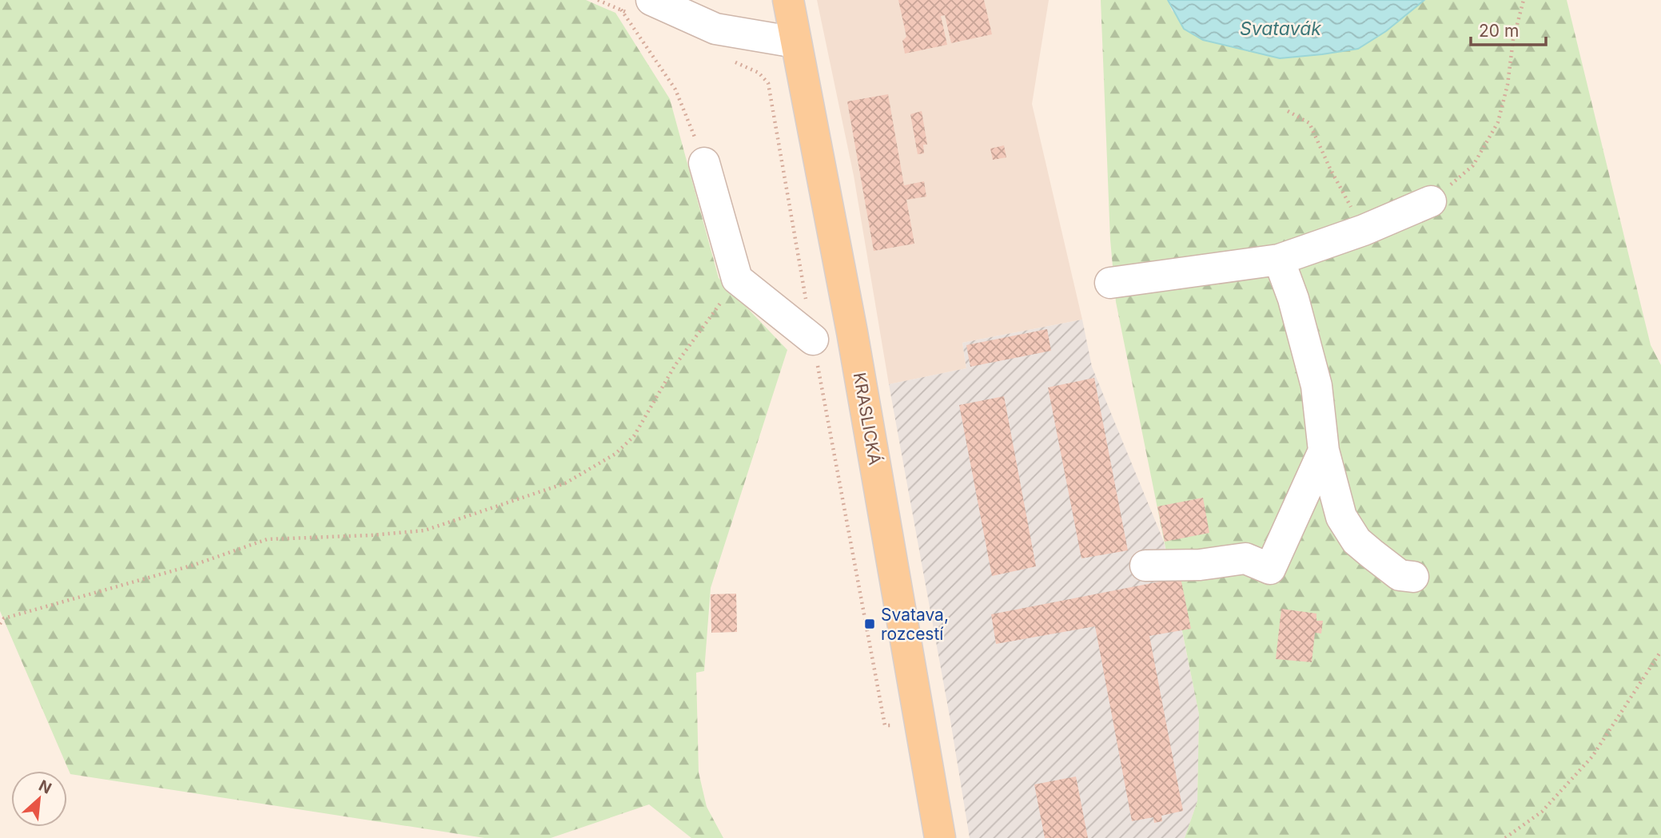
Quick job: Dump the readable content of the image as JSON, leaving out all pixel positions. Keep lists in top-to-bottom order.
{
  "streets": {
    "main road": ["KRASLICKÁ"]
  },
  "water": ["Svatavák"],
  "places": {
    "transit": ["Svatava, rozcestí"]
  },
  "scale_bar": "20 m",
  "north": "top right"
}
